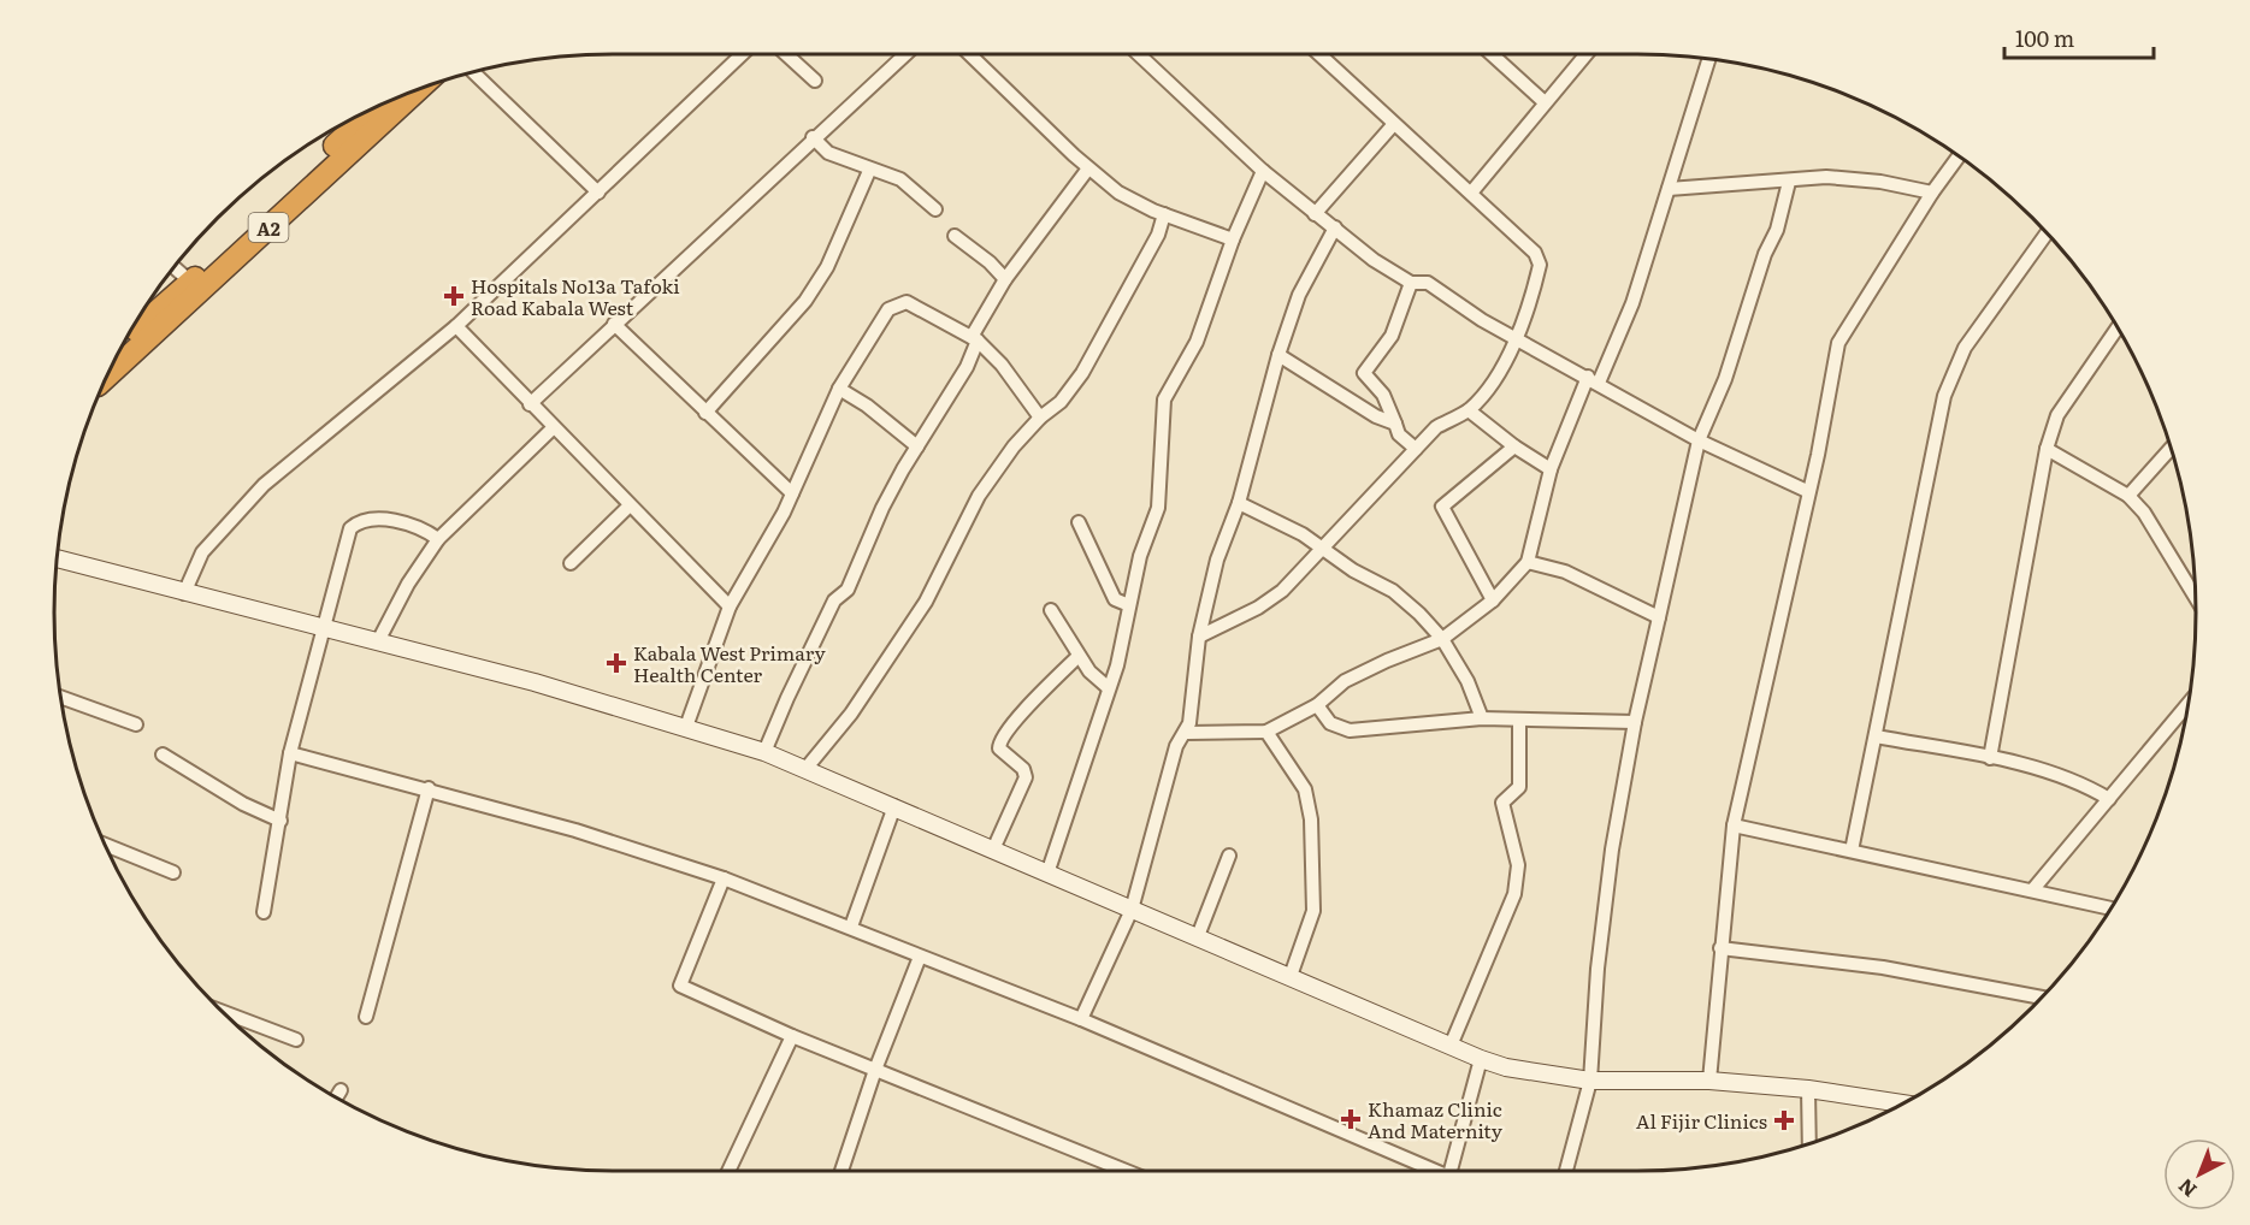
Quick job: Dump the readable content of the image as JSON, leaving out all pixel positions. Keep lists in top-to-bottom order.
{
  "streets": {
    "highway": ["A2"]
  },
  "places": {
    "health": [
      "Hospitals No13a Tafoki Road Kabala West",
      "Kabala West Primary Health Center",
      "Khamaz Clinic And Maternity",
      "Al Fijir Clinics"
    ]
  },
  "scale_bar": "100 m",
  "north": "bottom left"
}
